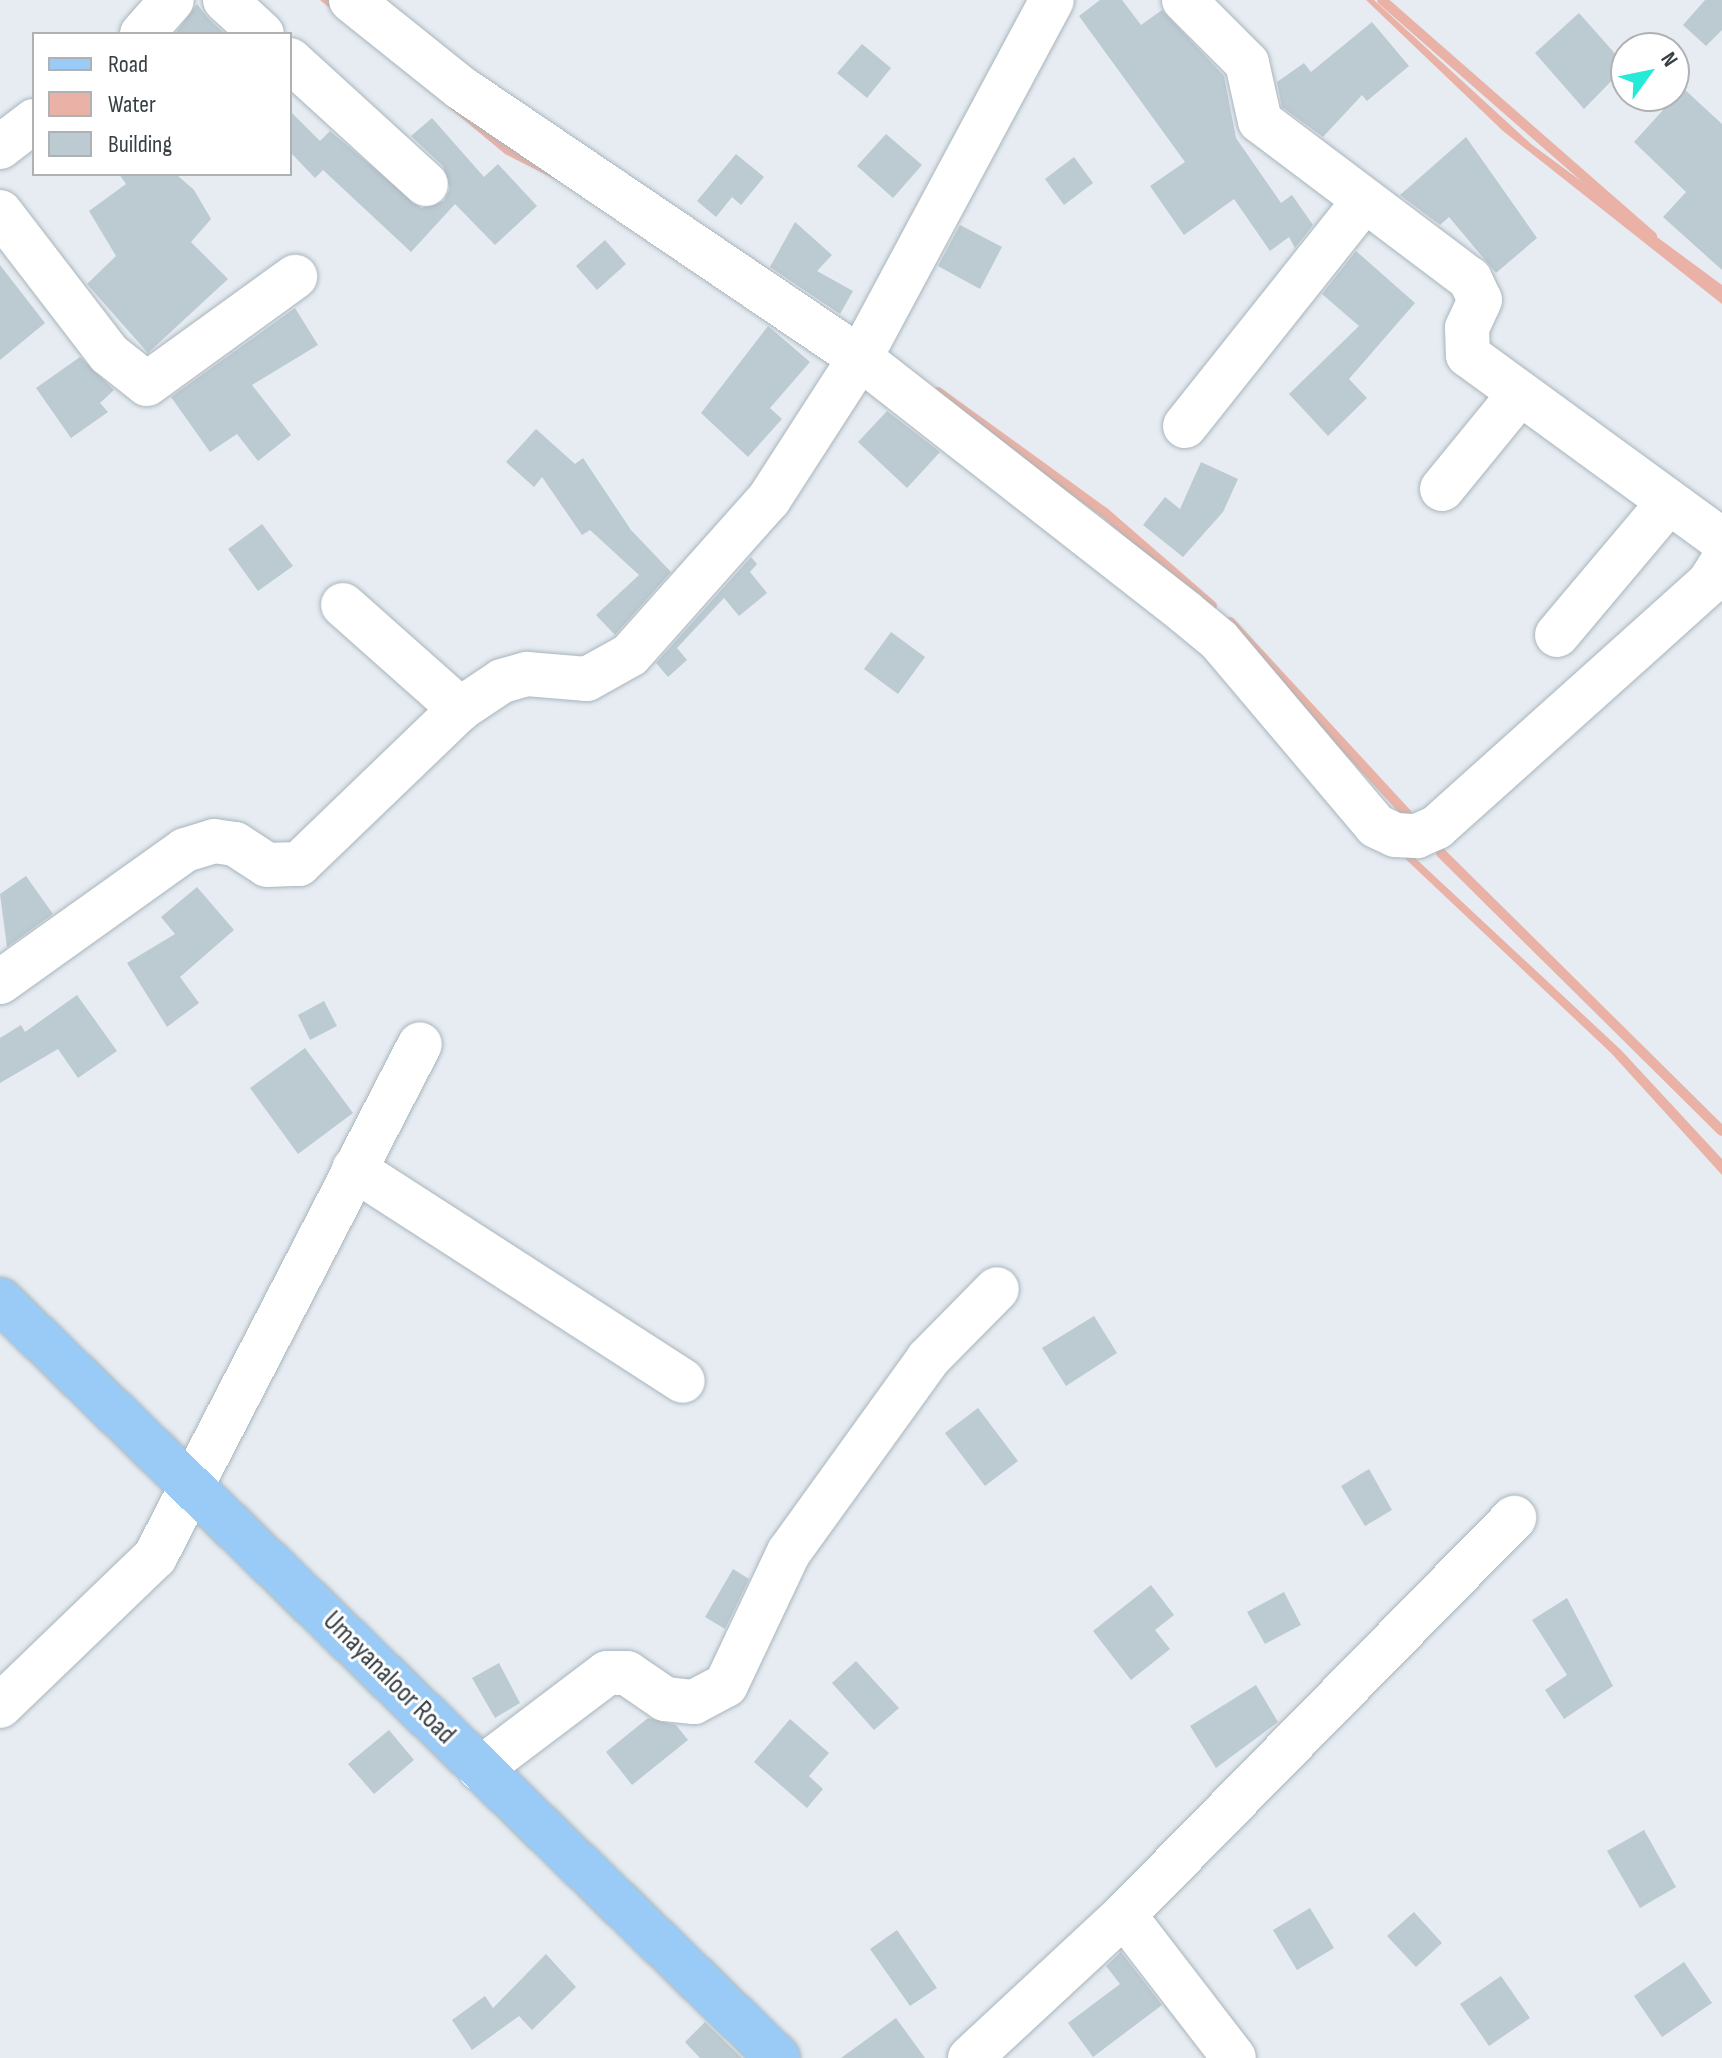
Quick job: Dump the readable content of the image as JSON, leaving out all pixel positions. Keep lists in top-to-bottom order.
{
  "streets": {
    "main road": ["Umayanaloor Road"]
  },
  "legend": ["Road", "Water", "Building"],
  "north": "top right"
}
